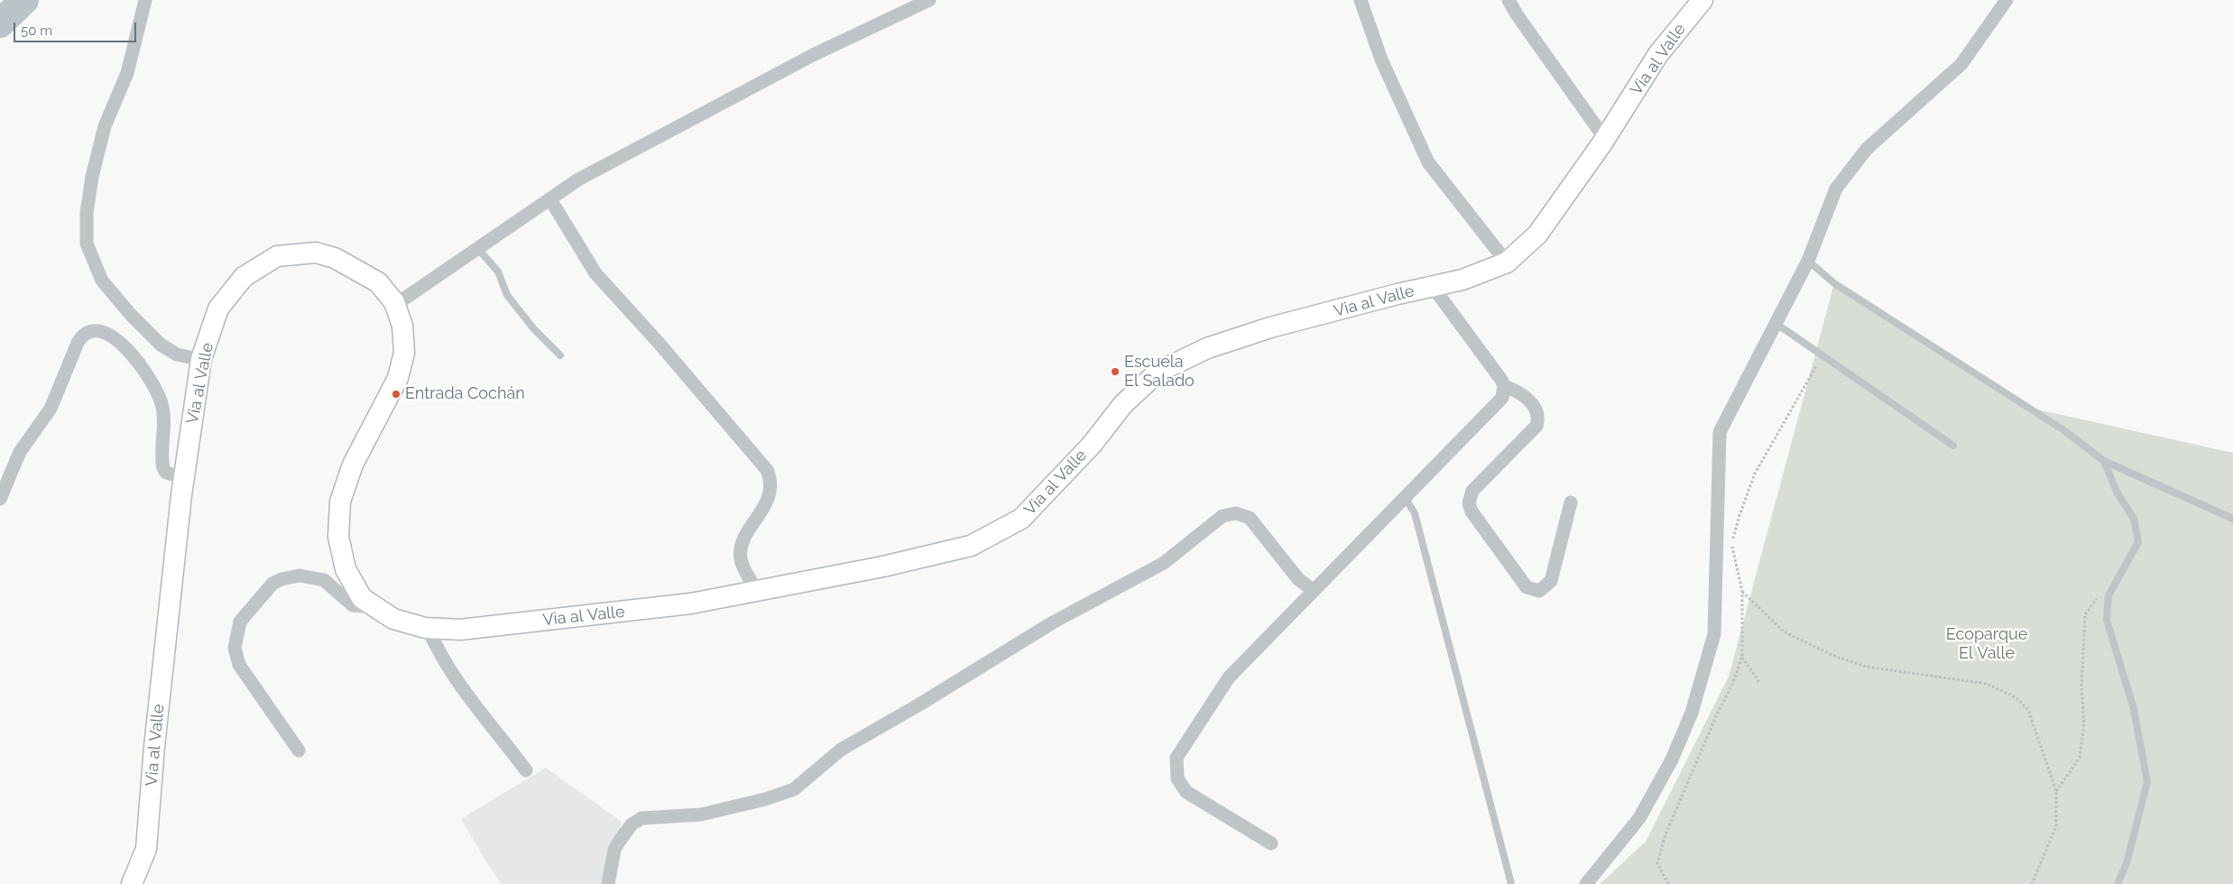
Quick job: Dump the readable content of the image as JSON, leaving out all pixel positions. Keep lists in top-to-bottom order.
{
  "streets": {
    "main road": ["Via al Valle"]
  },
  "parks": ["Ecoparque El Valle"],
  "places": ["Escuela El Salado", "Entrada Cochán"],
  "scale_bar": "50 m"
}
